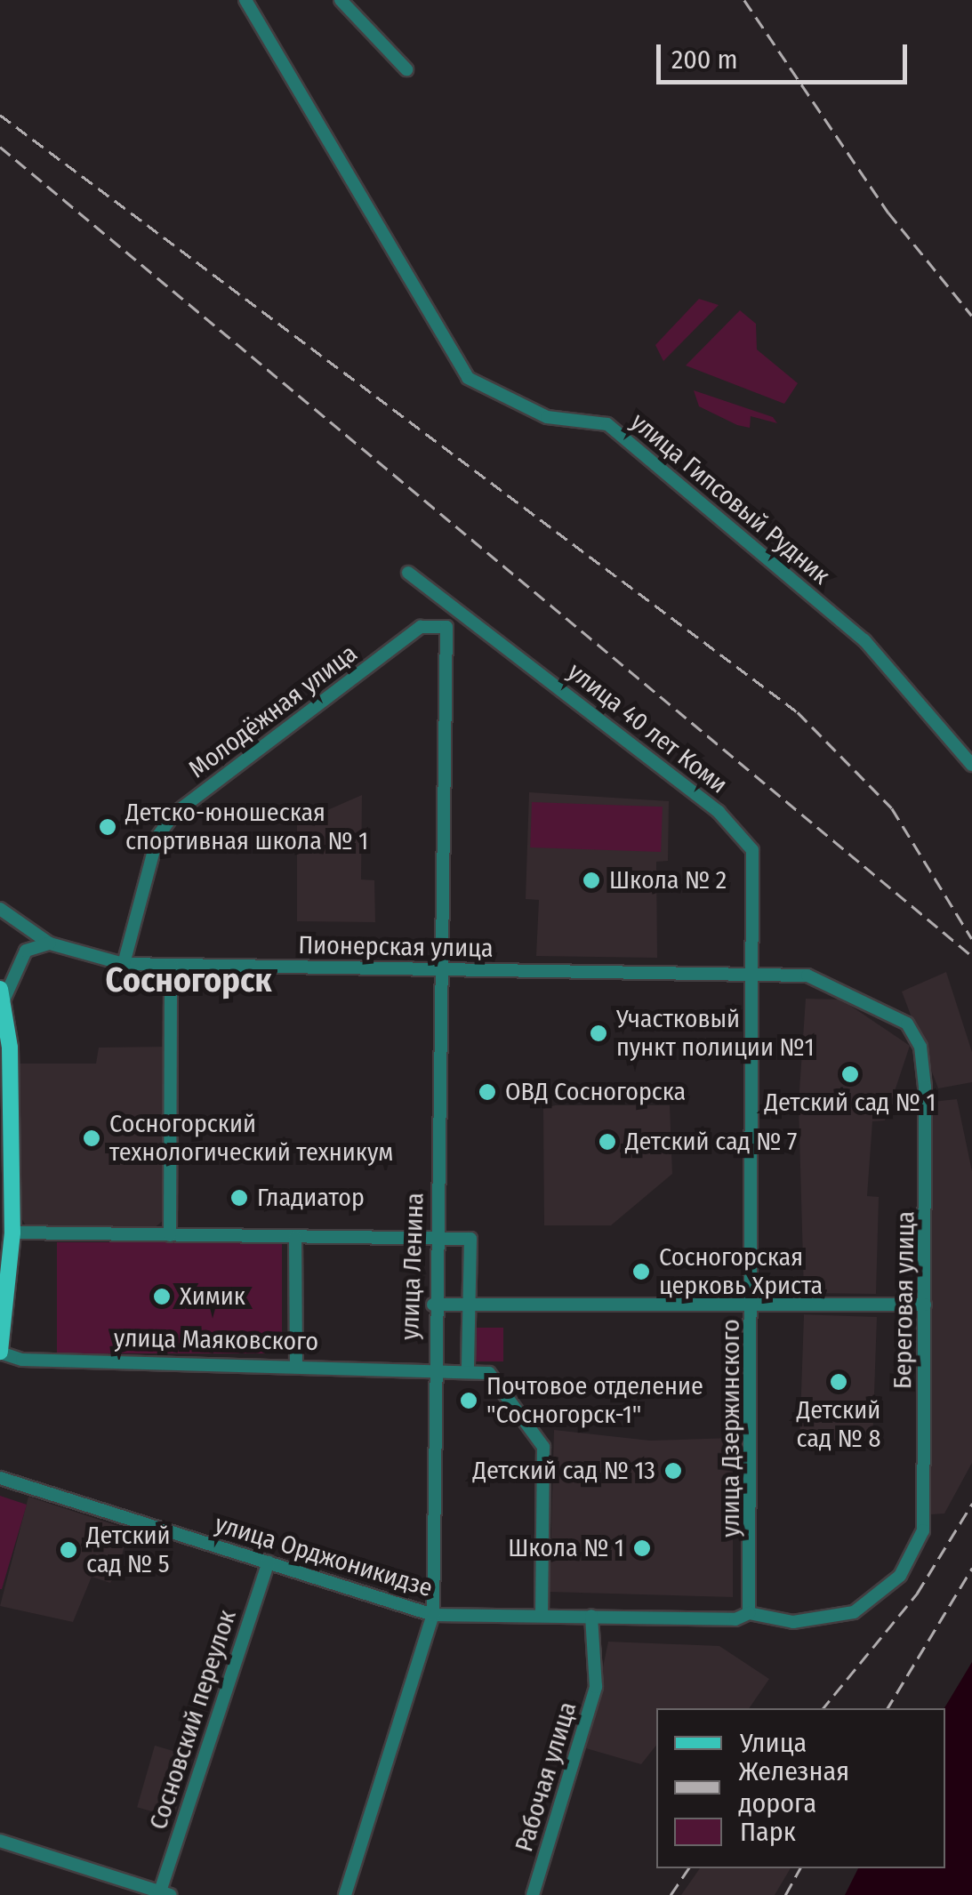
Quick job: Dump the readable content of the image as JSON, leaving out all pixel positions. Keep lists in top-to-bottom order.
{
  "streets": {
    "street": [
      "улица Гипсовый Рудник",
      "Молодёжная улица",
      "улица 40 лет Коми",
      "Пионерская улица",
      "улица Ленина",
      "Береговая улица",
      "улица Маяковского",
      "улица Дзержинского",
      "улица Орджоникидзе",
      "Сосновский переулок",
      "Рабочая улица"
    ]
  },
  "crossings": [
    ["Молодёжная улица", "улица 40 лет Коми"],
    ["Молодёжная улица", "Пионерская улица"],
    ["Молодёжная улица", "улица Ленина"],
    ["улица 40 лет Коми", "Пионерская улица"],
    ["улица 40 лет Коми", "Береговая улица"],
    ["улица 40 лет Коми", "улица Дзержинского"],
    ["Пионерская улица", "улица Ленина"],
    ["Пионерская улица", "Береговая улица"],
    ["Пионерская улица", "улица Дзержинского"],
    ["улица Ленина", "улица Маяковского"],
    ["улица Ленина", "улица Орджоникидзе"],
    ["Береговая улица", "улица Дзержинского"],
    ["Береговая улица", "улица Орджоникидзе"],
    ["улица Дзержинского", "улица Орджоникидзе"],
    ["улица Орджоникидзе", "Сосновский переулок"],
    ["улица Орджоникидзе", "Рабочая улица"]
  ],
  "districts": ["Сосногорск"],
  "places": [
    "Детско-юношеская спортивная школа № 1",
    "Школа № 2",
    "Участковый пункт полиции №1",
    "Детский сад № 1",
    "ОВД Сосногорска",
    "Сосногорский технологический техникум",
    "Детский сад № 7",
    "Гладиатор",
    "Сосногорская церковь Христа",
    "Химик",
    "Детский сад № 8",
    "Почтовое отделение \"Сосногорск-1\"",
    "Детский сад № 13",
    "Школа № 1",
    "Детский сад № 5"
  ],
  "legend": ["Улица", "Железная дорога", "Парк"],
  "scale_bar": "200 m"
}
